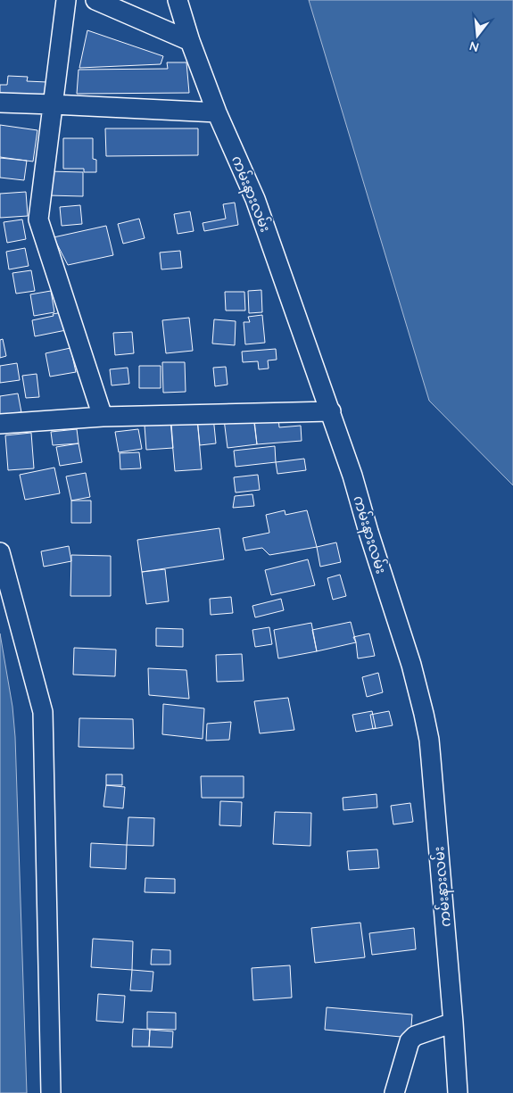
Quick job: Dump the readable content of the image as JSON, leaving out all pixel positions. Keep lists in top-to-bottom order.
{
  "streets": {
    "street": ["ကမ်းနားလမ်း"]
  },
  "north": "bottom"
}
